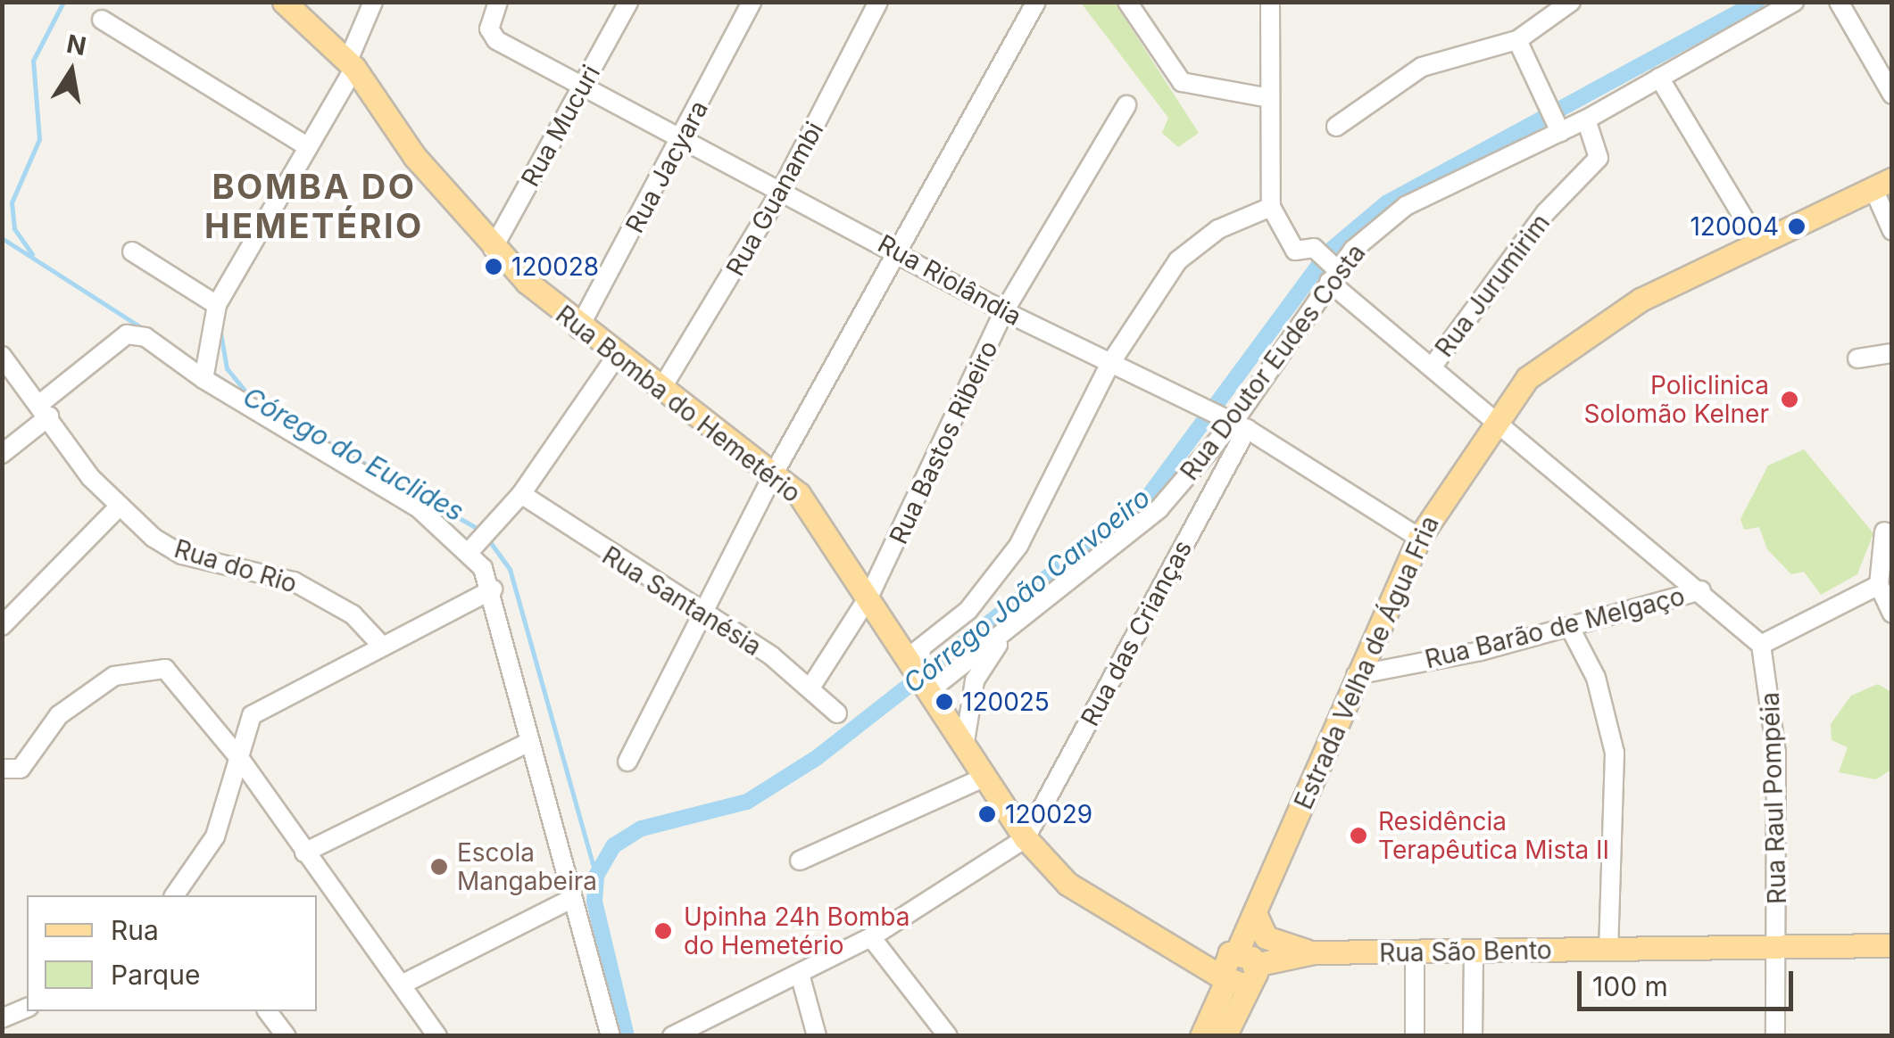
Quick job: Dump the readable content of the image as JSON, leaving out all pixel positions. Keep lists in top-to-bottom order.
{
  "streets": {
    "main road": ["Rua Bomba do Hemetério", "Estrada Velha de Água Fria", "Rua São Bento"],
    "street": [
      "Rua Mucuri",
      "Rua Jacyara",
      "Rua Guanambi",
      "Rua Riolândia",
      "Rua Jurumirim",
      "Rua Doutor Eudes Costa",
      "Rua Bastos Ribeiro",
      "Rua do Rio",
      "Rua Santanésia",
      "Rua Barão de Melgaço",
      "Rua das Crianças",
      "Rua Raul Pompéia"
    ]
  },
  "crossings": [
    ["Rua Mucuri", "Rua Riolândia"],
    ["Rua Mucuri", "Rua Bomba do Hemetério"],
    ["Rua Jacyara", "Rua Riolândia"],
    ["Rua Jacyara", "Rua Bomba do Hemetério"],
    ["Rua Guanambi", "Rua Riolândia"],
    ["Rua Guanambi", "Rua Bomba do Hemetério"],
    ["Rua Riolândia", "Rua Doutor Eudes Costa"],
    ["Rua Riolândia", "Rua Bastos Ribeiro"],
    ["Rua Riolândia", "Rua das Crianças"],
    ["Rua Riolândia", "Estrada Velha de Água Fria"],
    ["Rua Jurumirim", "Rua Doutor Eudes Costa"],
    ["Rua Doutor Eudes Costa", "Rua Bomba do Hemetério"],
    ["Rua Doutor Eudes Costa", "Rua das Crianças"],
    ["Rua Bomba do Hemetério", "Rua Bastos Ribeiro"],
    ["Rua Bomba do Hemetério", "Rua das Crianças"],
    ["Rua Bomba do Hemetério", "Estrada Velha de Água Fria"],
    ["Rua Bomba do Hemetério", "Rua São Bento"],
    ["Rua Bastos Ribeiro", "Rua Santanésia"],
    ["Rua Barão de Melgaço", "Estrada Velha de Água Fria"],
    ["Estrada Velha de Água Fria", "Rua São Bento"],
    ["Rua Raul Pompéia", "Rua São Bento"]
  ],
  "districts": ["BOMBA DO HEMETÉRIO"],
  "water": ["Córego do Euclides", "Córrego João Carvoeiro"],
  "places": [
    "120004",
    "120028",
    "Policlinica Solomão Kelner",
    "120025",
    "120029",
    "Residência Terapêutica Mista II",
    "Escola Mangabeira",
    "Upinha 24h Bomba do Hemetério"
  ],
  "legend": ["Rua", "Parque"],
  "scale_bar": "100 m",
  "north": "top"
}
